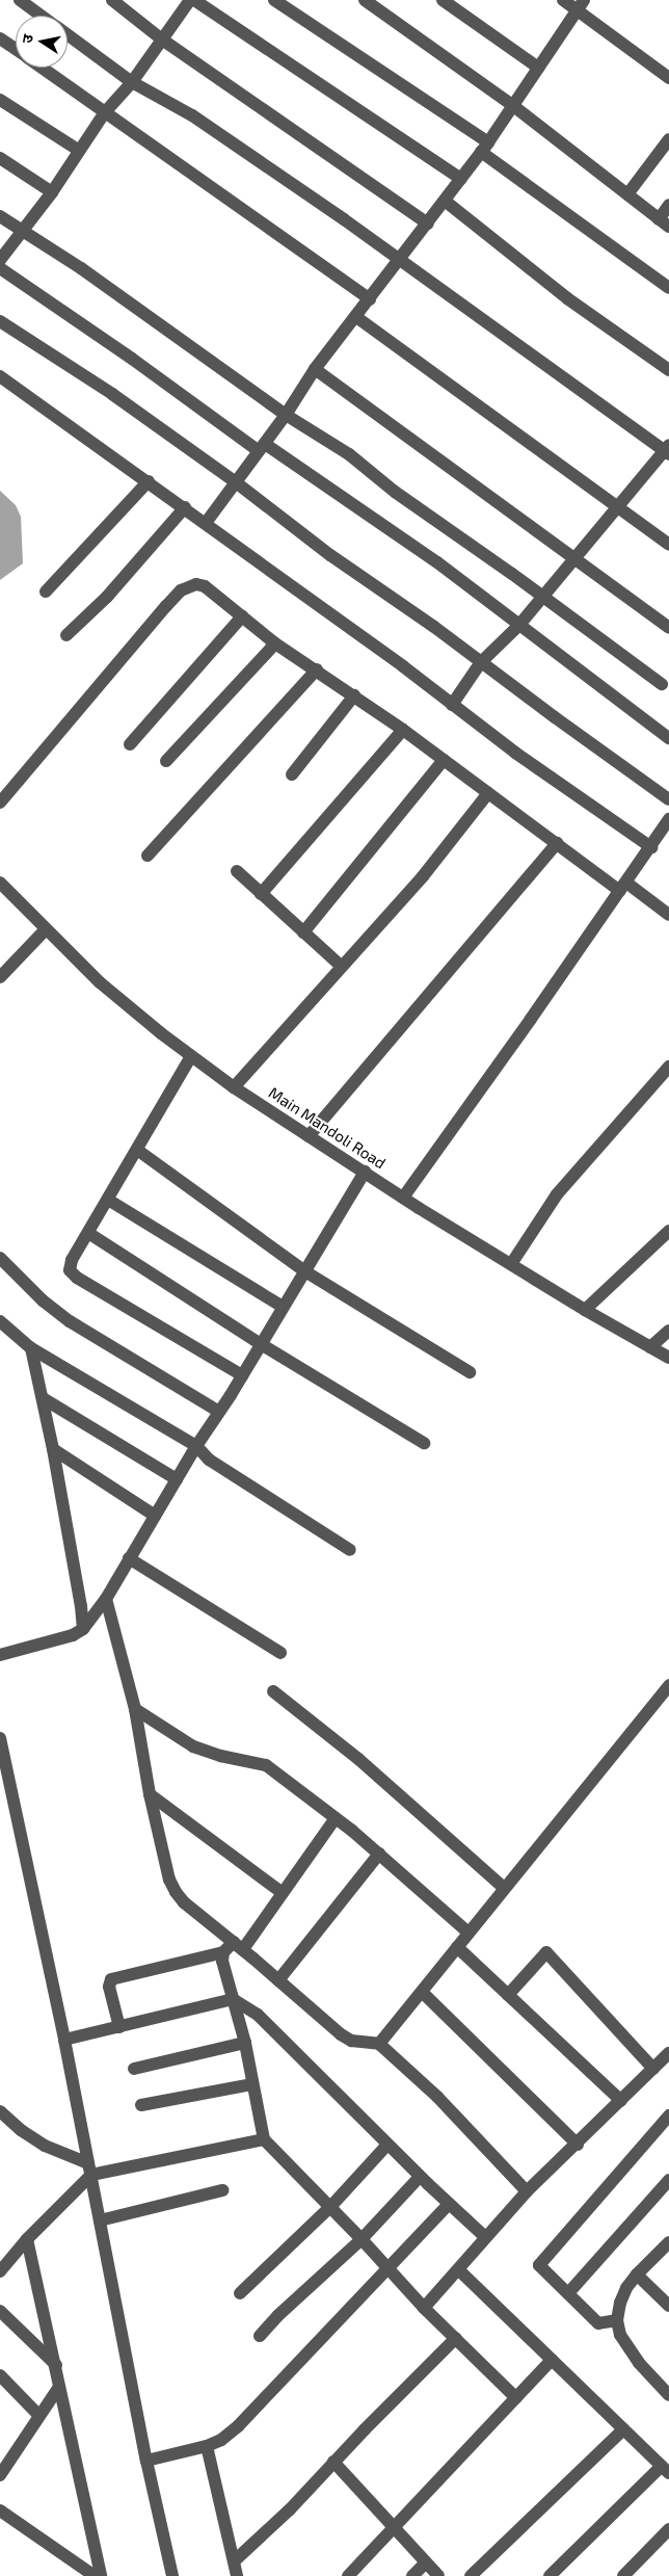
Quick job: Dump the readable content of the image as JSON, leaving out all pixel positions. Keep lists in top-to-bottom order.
{
  "streets": {
    "street": ["Main Mandoli Road"]
  },
  "north": "left"
}
